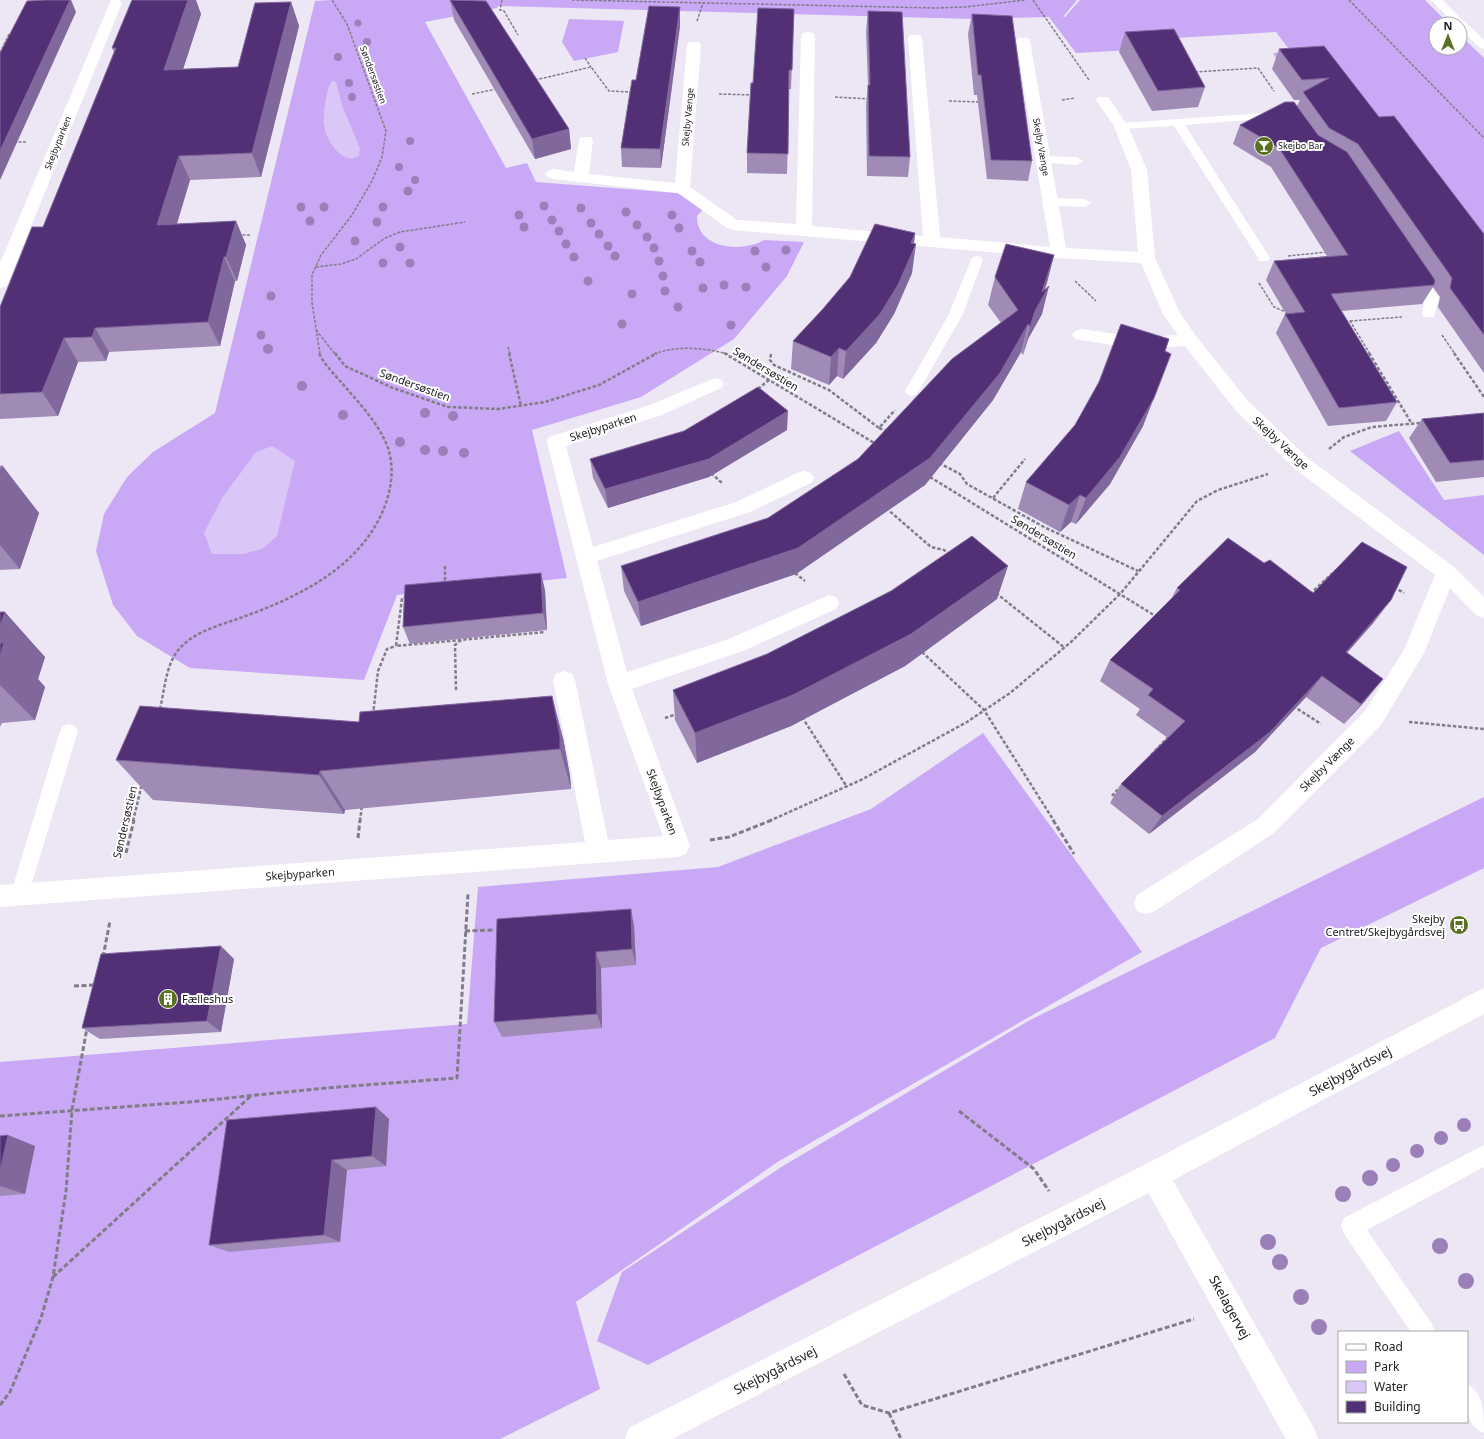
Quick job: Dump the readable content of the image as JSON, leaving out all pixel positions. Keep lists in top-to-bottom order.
{
  "streets": {
    "street": [
      "Skejby Vænge",
      "Skejbyparken",
      "Skejbygårdsvej",
      "Skelagervej"
    ],
    "path": ["Søndersøstien"]
  },
  "crossings": [
    ["Søndersøstien", "Skejbyparken"],
    ["Skejbygårdsvej", "Skelagervej"]
  ],
  "places": {
    "bar": ["Skejbo Bar"],
    "bus stop": ["Skejby Centret/Skejbygårdsvej"],
    "building": ["Fælleshus"]
  },
  "legend": [
    "Road",
    "Park",
    "Water",
    "Building"
  ],
  "north": "top"
}
